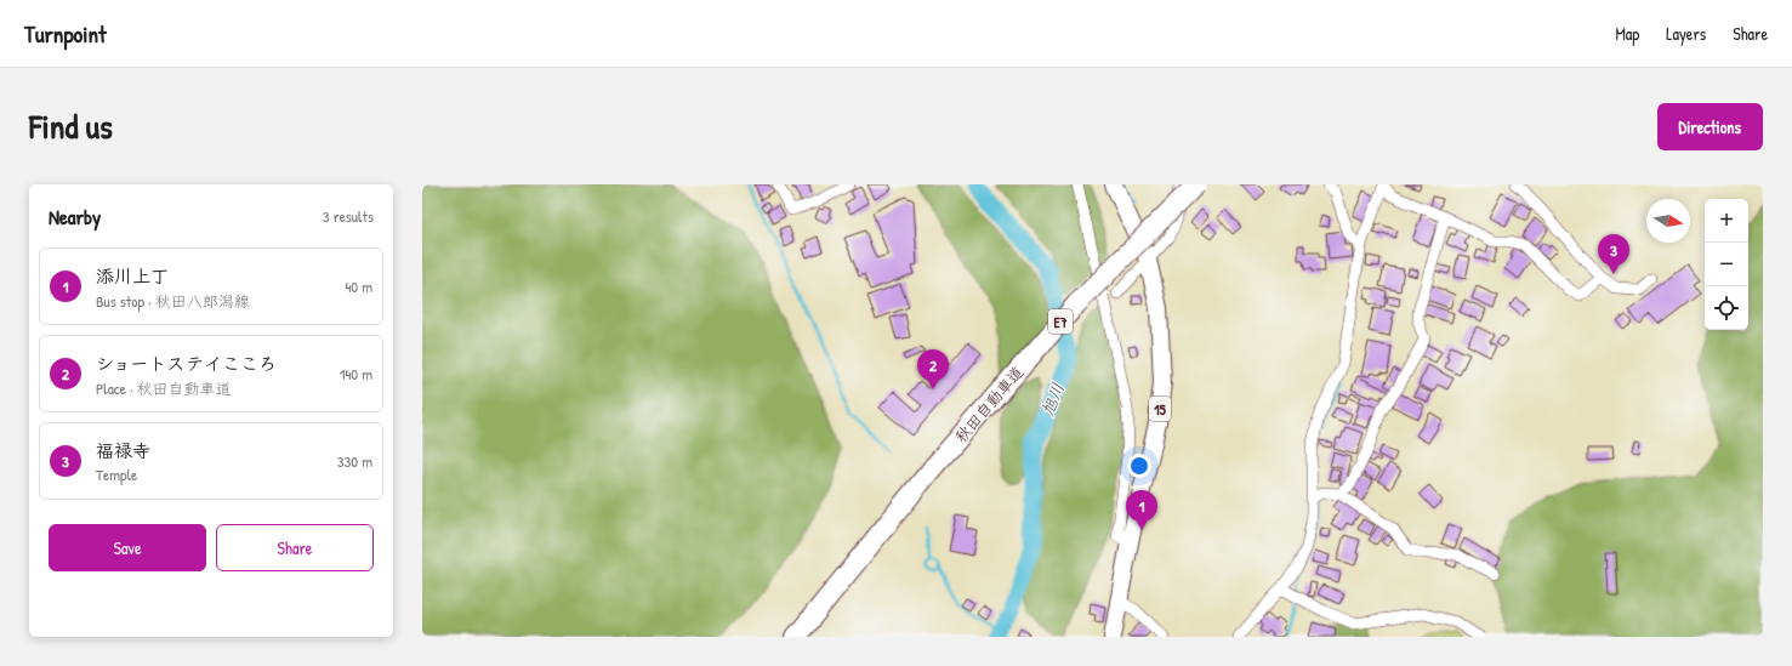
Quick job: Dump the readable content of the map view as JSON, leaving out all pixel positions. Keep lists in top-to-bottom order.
{
  "streets": {
    "highway": ["E7", "秋田自動車道"],
    "main road": ["15"]
  },
  "water": ["旭川"],
  "north": "right",
  "page": {
    "header": "Turnpoint",
    "nav": ["Map", "Layers", "Share"],
    "title": "Find us",
    "buttons": [
      "Directions",
      ["Save", "Share"]
    ],
    "heading": ["Nearby", "3 results"],
    "map_buttons": ["+", "−"],
    "pins": ["3", "2", "1"],
    "list": [
      {
        "mark": "1",
        "name": "添川上丁",
        "note": "Bus stop · 秋田八郎潟線",
        "value": "40 m"
      },
      {
        "mark": "2",
        "name": "ショートステイこころ",
        "note": "Place · 秋田自動車道",
        "value": "140 m"
      },
      {
        "mark": "3",
        "name": "福禄寺",
        "note": "Temple",
        "value": "330 m"
      }
    ]
  }
}
